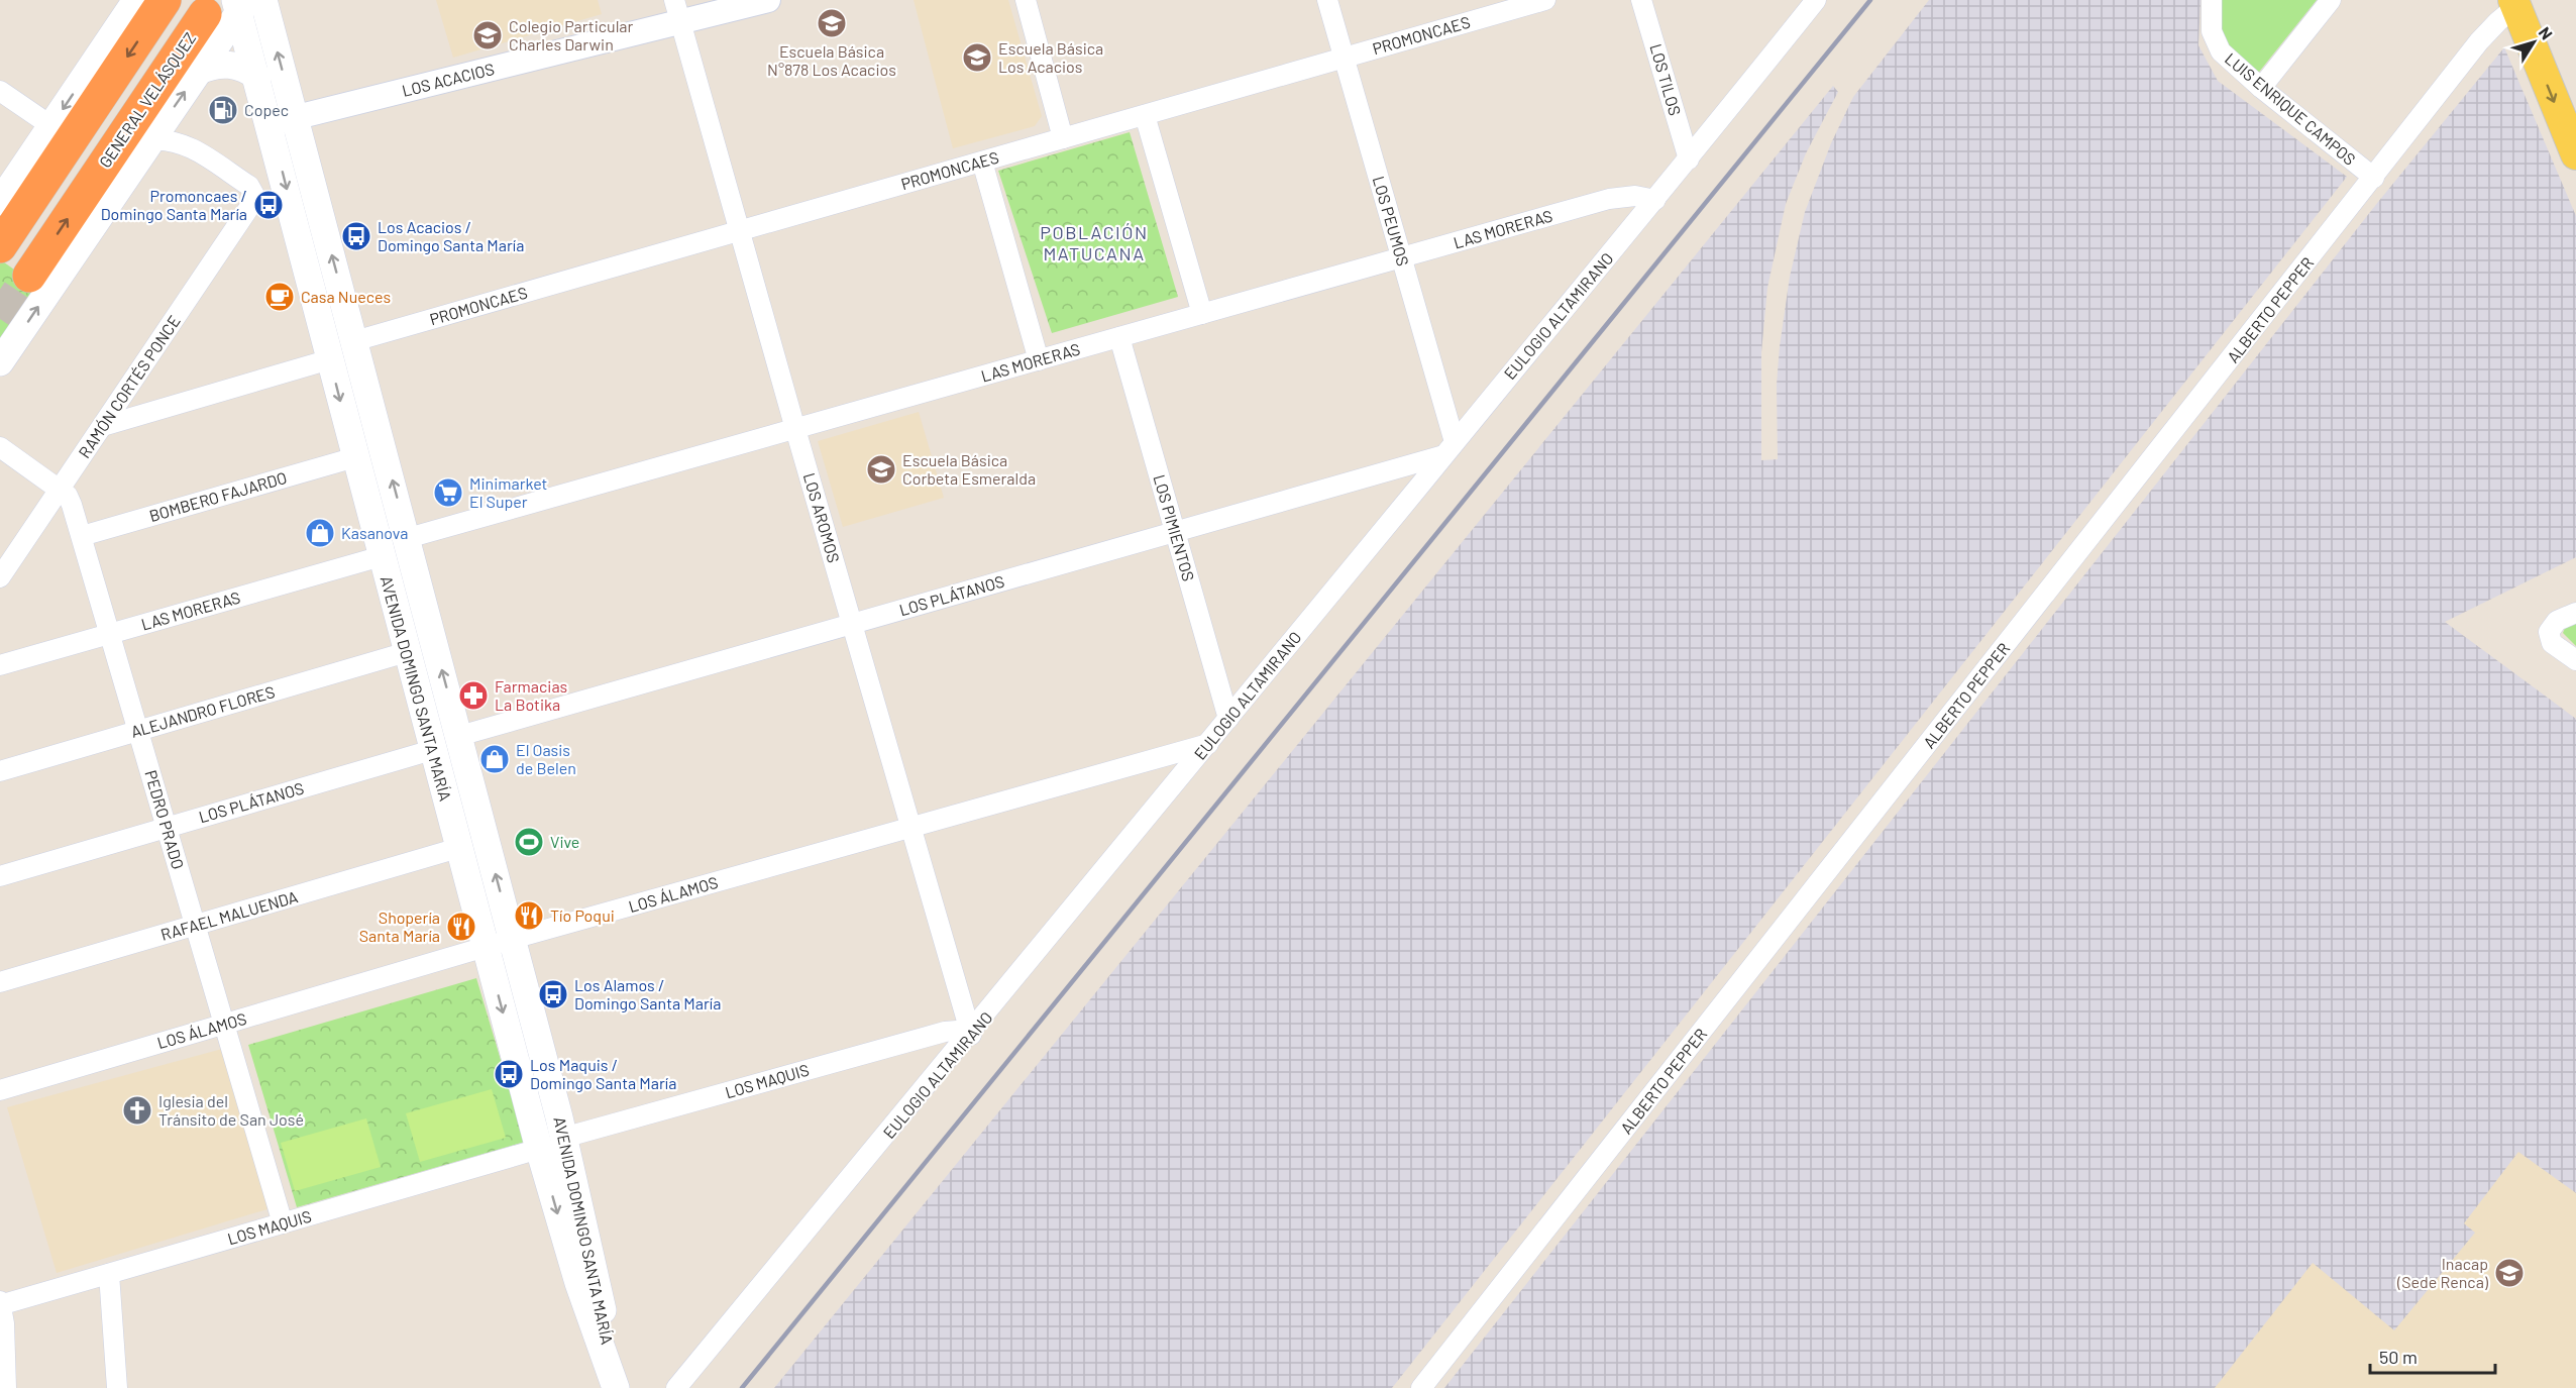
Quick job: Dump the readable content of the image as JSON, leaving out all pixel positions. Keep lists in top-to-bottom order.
{
  "streets": {
    "highway": ["GENERAL VELÁSQUEZ"],
    "main road": ["AVENIDA DOMINGO SANTA MARÍA"],
    "street": [
      "PROMONCAES",
      "LOS ACACIOS",
      "LOS TILOS",
      "LUIS ENRIQUE CAMPOS",
      "LOS PEUMOS",
      "LAS MORERAS",
      "ALBERTO PEPPER",
      "EULOGIO ALTAMIRANO",
      "RAMÓN CORTÉS PONCE",
      "BOMBERO FAJARDO",
      "LOS AROMOS",
      "LOS PIMIENTOS",
      "LOS PLÁTANOS",
      "ALEJANDRO FLORES",
      "PEDRO PRADO",
      "LOS ÁLAMOS",
      "RAFAEL MALUENDA",
      "LOS MAQUIS"
    ]
  },
  "crossings": [
    ["PROMONCAES", "LOS PEUMOS"],
    ["PROMONCAES", "LOS AROMOS"],
    ["PROMONCAES", "AVENIDA DOMINGO SANTA MARÍA"],
    ["LOS ACACIOS", "LOS AROMOS"],
    ["LOS ACACIOS", "AVENIDA DOMINGO SANTA MARÍA"],
    ["LOS TILOS", "EULOGIO ALTAMIRANO"],
    ["LUIS ENRIQUE CAMPOS", "ALBERTO PEPPER"],
    ["LOS PEUMOS", "LAS MORERAS"],
    ["LOS PEUMOS", "EULOGIO ALTAMIRANO"],
    ["LOS PEUMOS", "LOS PLÁTANOS"],
    ["LAS MORERAS", "EULOGIO ALTAMIRANO"],
    ["LAS MORERAS", "LOS AROMOS"],
    ["LAS MORERAS", "LOS PIMIENTOS"],
    ["LAS MORERAS", "AVENIDA DOMINGO SANTA MARÍA"],
    ["LAS MORERAS", "PEDRO PRADO"],
    ["EULOGIO ALTAMIRANO", "LOS AROMOS"],
    ["EULOGIO ALTAMIRANO", "LOS PIMIENTOS"],
    ["EULOGIO ALTAMIRANO", "LOS PLÁTANOS"],
    ["EULOGIO ALTAMIRANO", "LOS ÁLAMOS"],
    ["EULOGIO ALTAMIRANO", "LOS MAQUIS"],
    ["RAMÓN CORTÉS PONCE", "PEDRO PRADO"],
    ["BOMBERO FAJARDO", "AVENIDA DOMINGO SANTA MARÍA"],
    ["BOMBERO FAJARDO", "PEDRO PRADO"],
    ["LOS AROMOS", "LOS PLÁTANOS"],
    ["LOS AROMOS", "LOS ÁLAMOS"],
    ["LOS AROMOS", "LOS MAQUIS"],
    ["LOS PIMIENTOS", "LOS PLÁTANOS"],
    ["LOS PLÁTANOS", "AVENIDA DOMINGO SANTA MARÍA"],
    ["LOS PLÁTANOS", "PEDRO PRADO"],
    ["AVENIDA DOMINGO SANTA MARÍA", "ALEJANDRO FLORES"],
    ["AVENIDA DOMINGO SANTA MARÍA", "LOS ÁLAMOS"],
    ["AVENIDA DOMINGO SANTA MARÍA", "RAFAEL MALUENDA"],
    ["AVENIDA DOMINGO SANTA MARÍA", "LOS MAQUIS"],
    ["ALEJANDRO FLORES", "PEDRO PRADO"],
    ["PEDRO PRADO", "LOS ÁLAMOS"],
    ["PEDRO PRADO", "RAFAEL MALUENDA"],
    ["PEDRO PRADO", "LOS MAQUIS"]
  ],
  "districts": ["POBLACIÓN MATUCANA"],
  "places": {
    "school or university": [
      "Escuela Básica N°878 Los Acacios",
      "Colegio Particular Charles Darwin",
      "Escuela Básica Los Acacios",
      "Escuela Básica Corbeta Esmeralda",
      "Inacap (Sede Renca)"
    ],
    "fuel station": ["Copec"],
    "bus stop": [
      "Promoncaes / Domingo Santa María",
      "Los Acacios / Domingo Santa María",
      "Los Alamos / Domingo Santa María",
      "Los Maquis / Domingo Santa María"
    ],
    "cafe": ["Casa Nueces"],
    "supermarket": ["Minimarket El Super"],
    "shop": ["Kasanova", "El Oasis de Belen"],
    "pharmacy": ["Farmacias La Botika"],
    "sports": ["Vive"],
    "restaurant": ["Tío Poqui", "Shopería Santa María"],
    "church": ["Iglesia del Tránsito de San José"]
  },
  "scale_bar": "50 m",
  "north": "top right"
}
